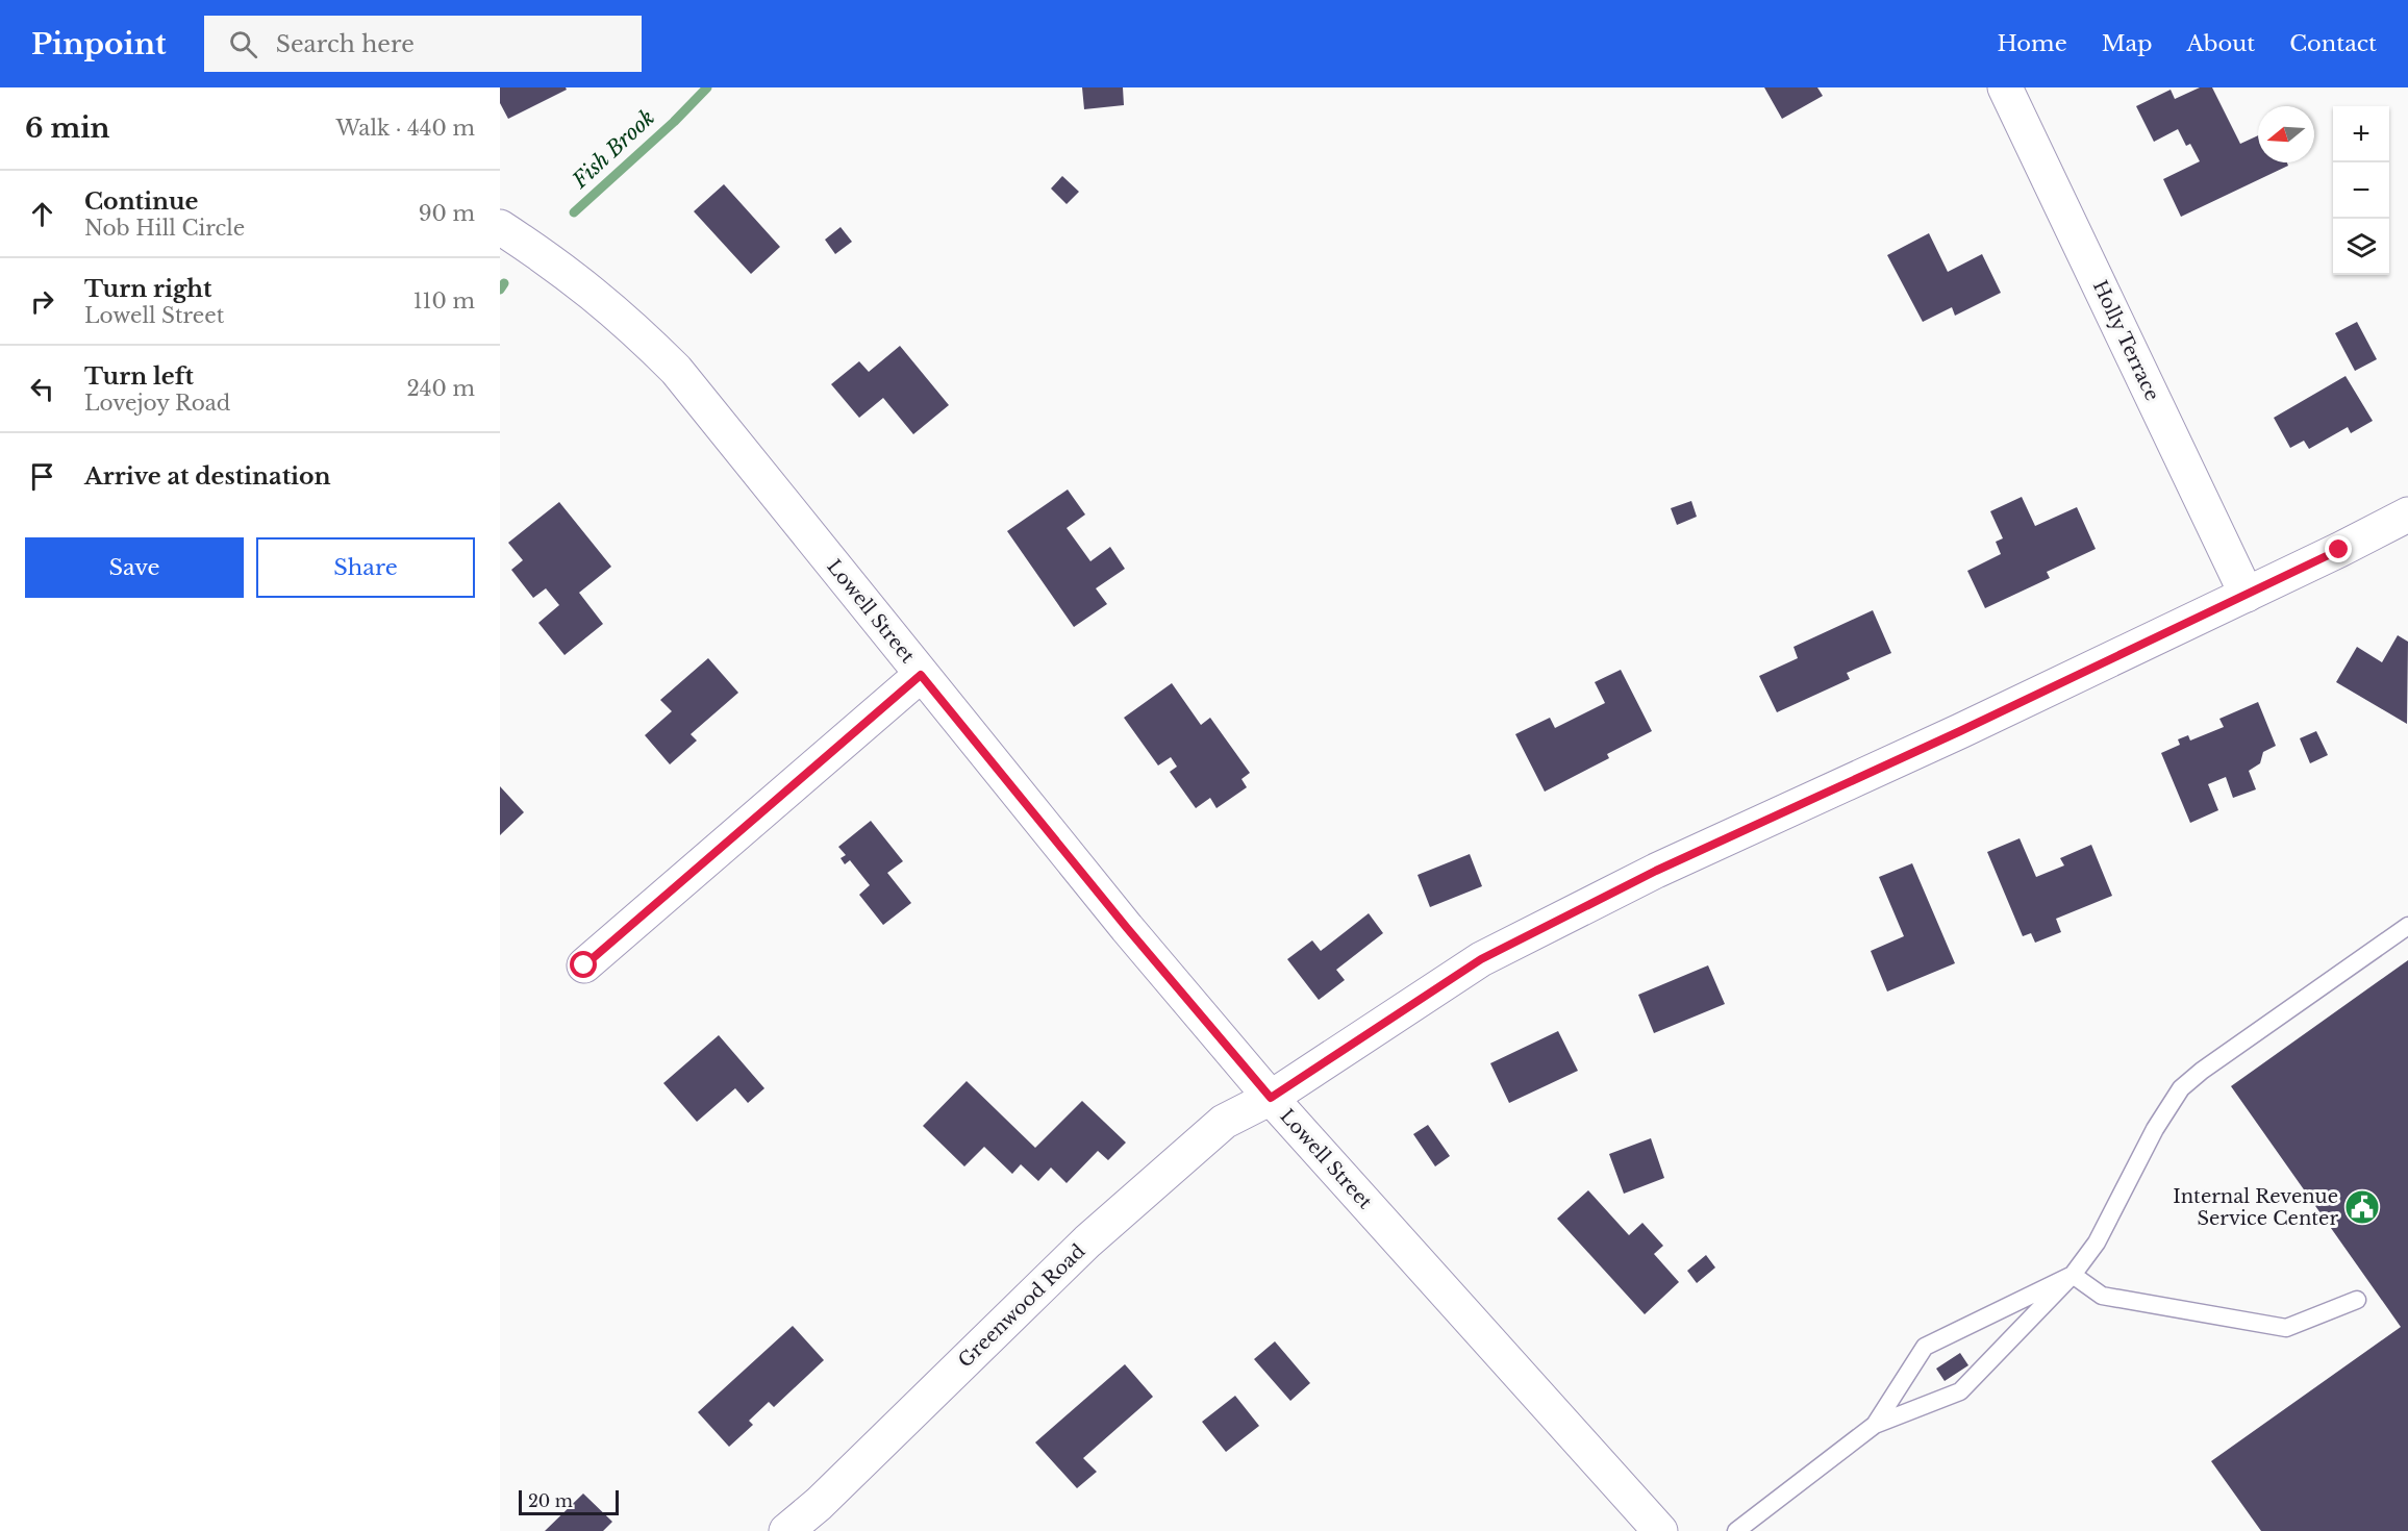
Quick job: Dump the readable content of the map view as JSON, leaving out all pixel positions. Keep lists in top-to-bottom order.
{
  "streets": {
    "main road": ["Holly Terrace", "Lowell Street", "Greenwood Road"]
  },
  "crossings": [
    ["Holly Terrace", "Greenwood Road"],
    ["Lowell Street", "Greenwood Road"]
  ],
  "water": ["Fish Brook"],
  "places": {
    "public building": ["Internal Revenue Service Center"]
  },
  "scale_bar": "20 m",
  "north": "left",
  "page": {
    "header": "Pinpoint",
    "search": "Search here",
    "nav": [
      "Home",
      "Map",
      "About",
      "Contact"
    ],
    "heading": ["6 min", "Walk · 440 m"],
    "map_buttons": ["+", "−"],
    "list": [
      ["Continue", "Nob Hill Circle", "90 m"],
      ["Turn right", "Lowell Street", "110 m"],
      ["Turn left", "Lovejoy Road", "240 m"],
      "Arrive at destination"
    ],
    "buttons": ["Save", "Share"],
    "scale": "20 m"
  }
}
